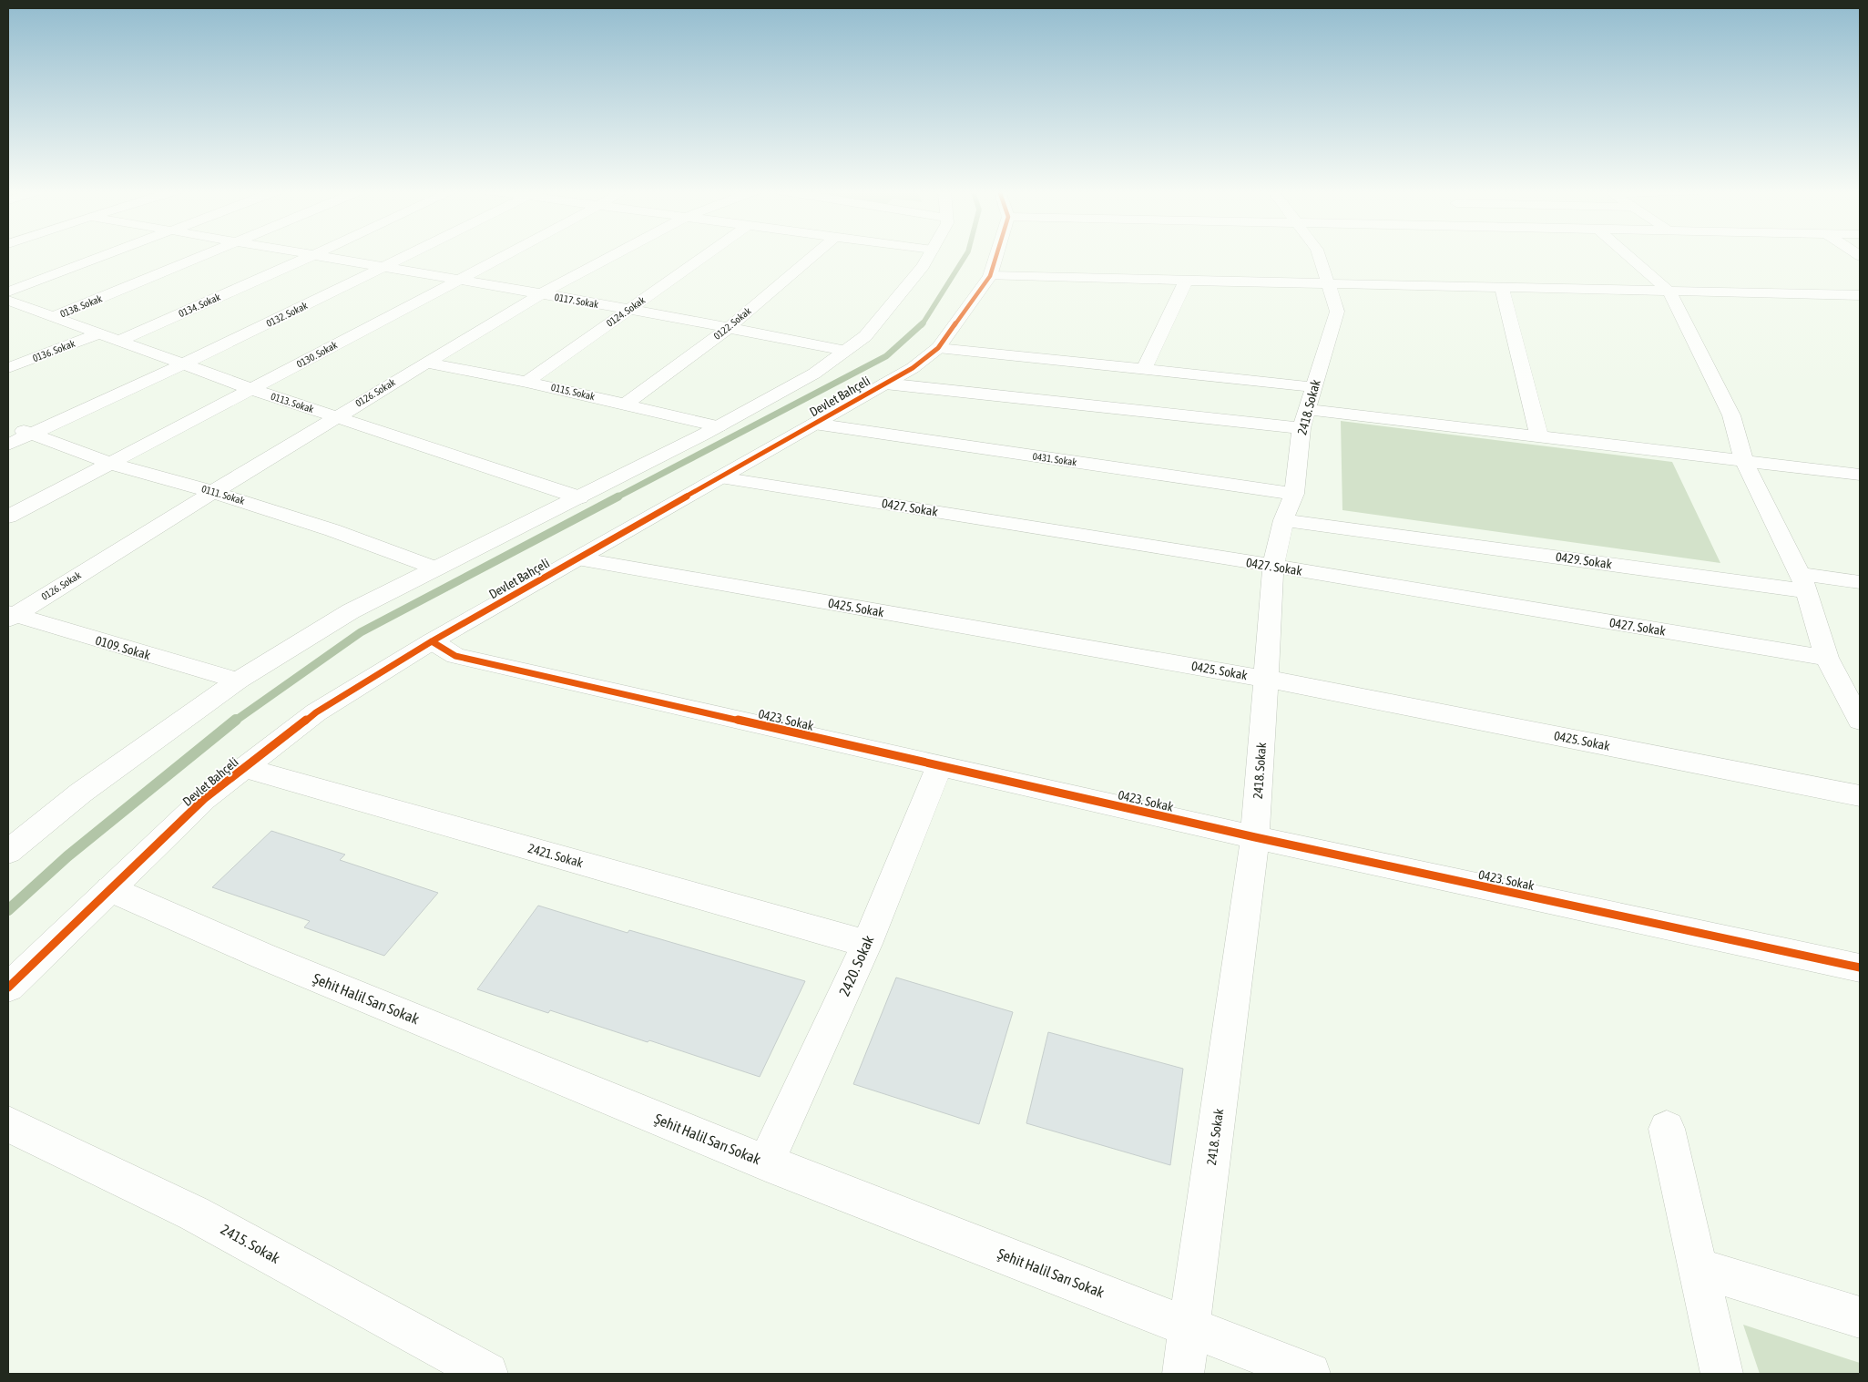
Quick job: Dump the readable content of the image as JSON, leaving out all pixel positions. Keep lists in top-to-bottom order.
{
  "streets": {
    "street": [
      "0117. Sokak",
      "0134. Sokak",
      "0138. Sokak",
      "0124. Sokak",
      "0132. Sokak",
      "0122. Sokak",
      "0136. Sokak",
      "0130. Sokak",
      "0115. Sokak",
      "0126. Sokak",
      "Devlet Bahçeli",
      "0113. Sokak",
      "2418. Sokak",
      "0431. Sokak",
      "0111. Sokak",
      "0427. Sokak",
      "0429. Sokak",
      "0425. Sokak",
      "0109. Sokak",
      "0423. Sokak",
      "2421. Sokak",
      "2420. Sokak",
      "Şehit Halil Sarı Sokak",
      "2415. Sokak"
    ]
  },
  "crossings": [
    ["0117. Sokak", "0134. Sokak"],
    ["0117. Sokak", "0124. Sokak"],
    ["0117. Sokak", "0132. Sokak"],
    ["0117. Sokak", "0122. Sokak"],
    ["0117. Sokak", "0130. Sokak"],
    ["0117. Sokak", "0126. Sokak"],
    ["0134. Sokak", "0113. Sokak"],
    ["0138. Sokak", "0113. Sokak"],
    ["0124. Sokak", "0115. Sokak"],
    ["0132. Sokak", "0113. Sokak"],
    ["0132. Sokak", "0111. Sokak"],
    ["0122. Sokak", "0115. Sokak"],
    ["0136. Sokak", "0113. Sokak"],
    ["0130. Sokak", "0113. Sokak"],
    ["0130. Sokak", "0111. Sokak"],
    ["0115. Sokak", "0126. Sokak"],
    ["0126. Sokak", "0113. Sokak"],
    ["0126. Sokak", "0111. Sokak"],
    ["0126. Sokak", "0109. Sokak"],
    ["Devlet Bahçeli", "0431. Sokak"],
    ["Devlet Bahçeli", "0427. Sokak"],
    ["Devlet Bahçeli", "0425. Sokak"],
    ["Devlet Bahçeli", "0423. Sokak"],
    ["Devlet Bahçeli", "2421. Sokak"],
    ["Devlet Bahçeli", "Şehit Halil Sarı Sokak"],
    ["2418. Sokak", "0431. Sokak"],
    ["2418. Sokak", "0427. Sokak"],
    ["2418. Sokak", "0429. Sokak"],
    ["2418. Sokak", "0425. Sokak"],
    ["2418. Sokak", "0423. Sokak"],
    ["2418. Sokak", "Şehit Halil Sarı Sokak"],
    ["0423. Sokak", "2420. Sokak"],
    ["2421. Sokak", "2420. Sokak"],
    ["2420. Sokak", "Şehit Halil Sarı Sokak"]
  ]
}
